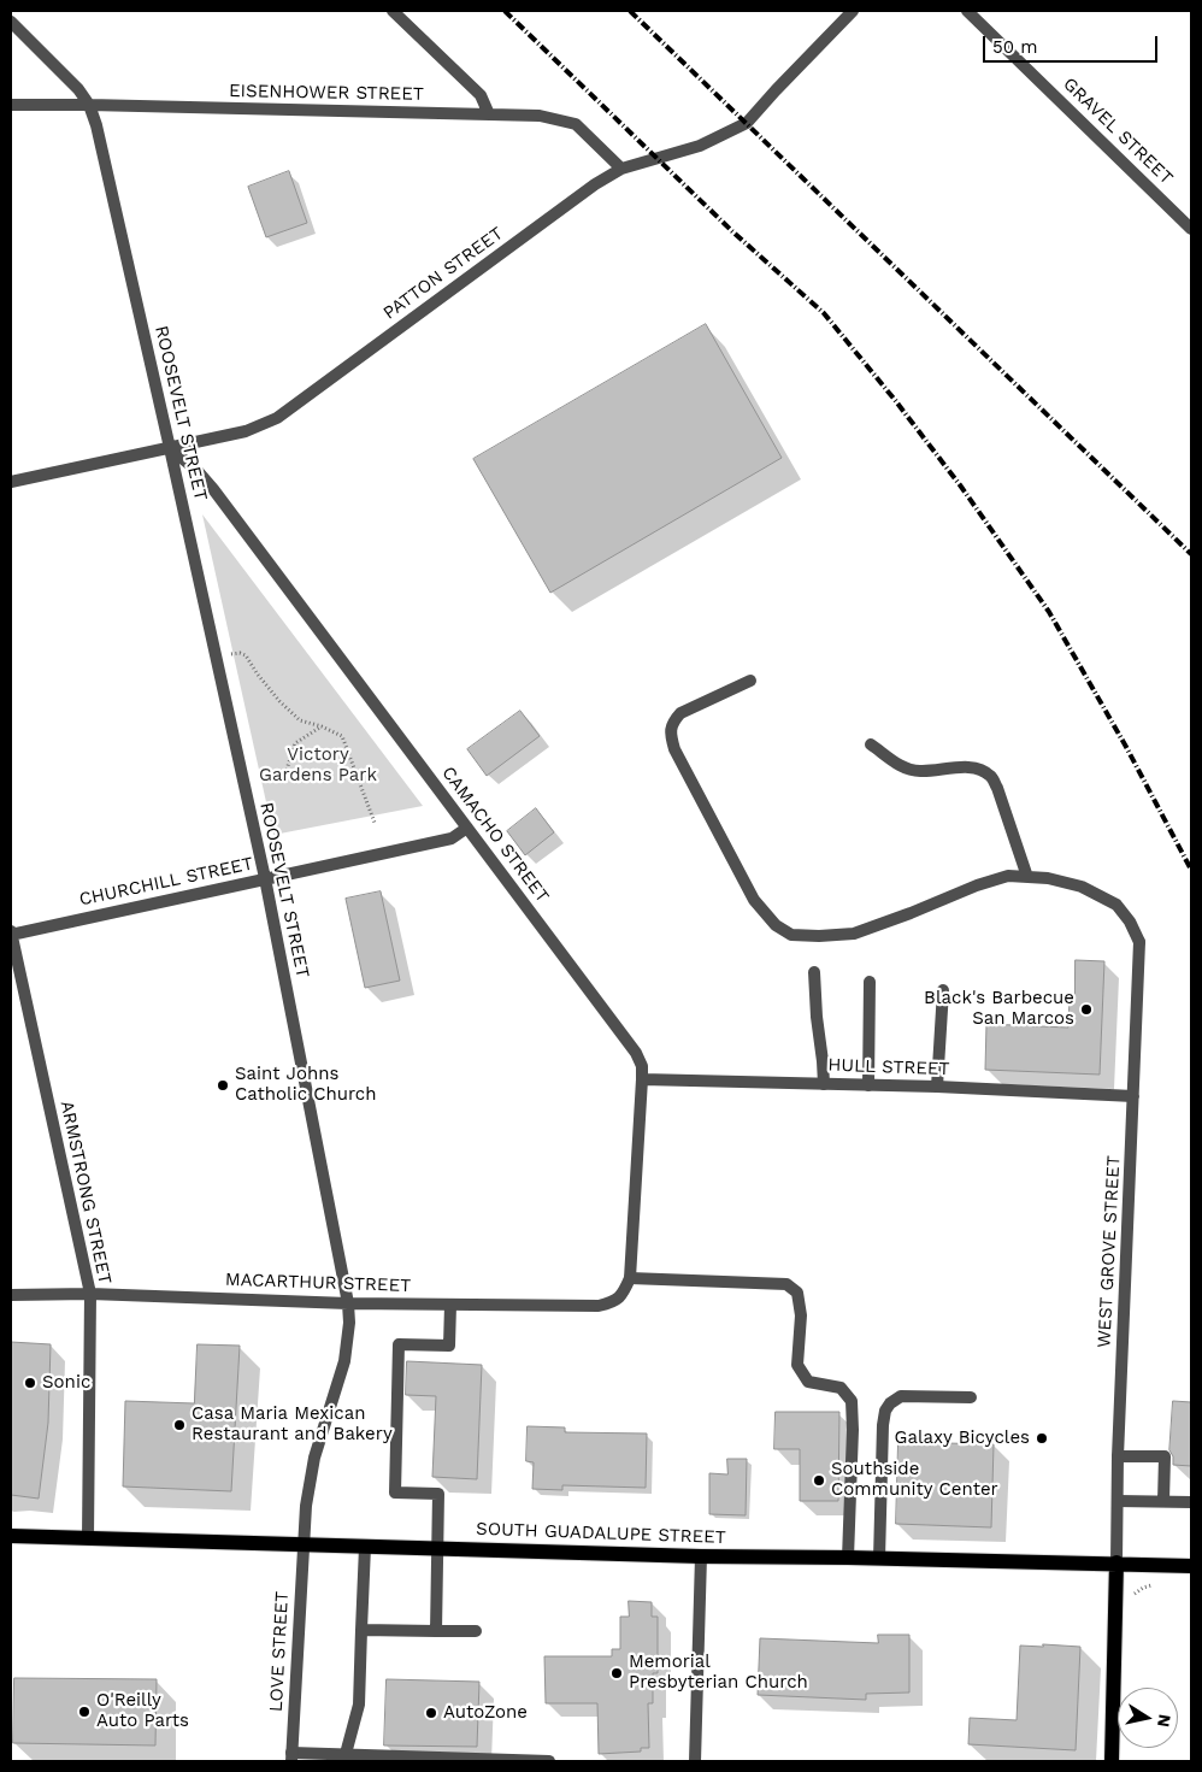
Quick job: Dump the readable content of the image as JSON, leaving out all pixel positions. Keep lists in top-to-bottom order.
{
  "streets": {
    "main road": ["SOUTH GUADALUPE STREET"],
    "street": [
      "EISENHOWER STREET",
      "GRAVEL STREET",
      "PATTON STREET",
      "ROOSEVELT STREET",
      "CAMACHO STREET",
      "CHURCHILL STREET",
      "HULL STREET",
      "ARMSTRONG STREET",
      "WEST GROVE STREET",
      "MACARTHUR STREET",
      "LOVE STREET"
    ]
  },
  "crossings": [
    ["EISENHOWER STREET", "PATTON STREET"],
    ["EISENHOWER STREET", "ROOSEVELT STREET"],
    ["PATTON STREET", "ROOSEVELT STREET"],
    ["PATTON STREET", "CAMACHO STREET"],
    ["ROOSEVELT STREET", "CAMACHO STREET"],
    ["ROOSEVELT STREET", "CHURCHILL STREET"],
    ["ROOSEVELT STREET", "MACARTHUR STREET"],
    ["ROOSEVELT STREET", "SOUTH GUADALUPE STREET"],
    ["ROOSEVELT STREET", "LOVE STREET"],
    ["CAMACHO STREET", "CHURCHILL STREET"],
    ["CAMACHO STREET", "HULL STREET"],
    ["CAMACHO STREET", "MACARTHUR STREET"],
    ["CHURCHILL STREET", "ARMSTRONG STREET"],
    ["HULL STREET", "WEST GROVE STREET"],
    ["ARMSTRONG STREET", "MACARTHUR STREET"],
    ["ARMSTRONG STREET", "SOUTH GUADALUPE STREET"],
    ["WEST GROVE STREET", "SOUTH GUADALUPE STREET"],
    ["SOUTH GUADALUPE STREET", "LOVE STREET"]
  ],
  "parks": ["Victory Gardens Park"],
  "places": [
    "Black's Barbecue San Marcos",
    "Saint Johns Catholic Church",
    "Sonic",
    "Casa Maria Mexican Restaurant and Bakery",
    "Galaxy Bicycles",
    "Southside Community Center",
    "Memorial Presbyterian Church",
    "O'Reilly Auto Parts",
    "AutoZone"
  ],
  "scale_bar": "50 m",
  "north": "right"
}
